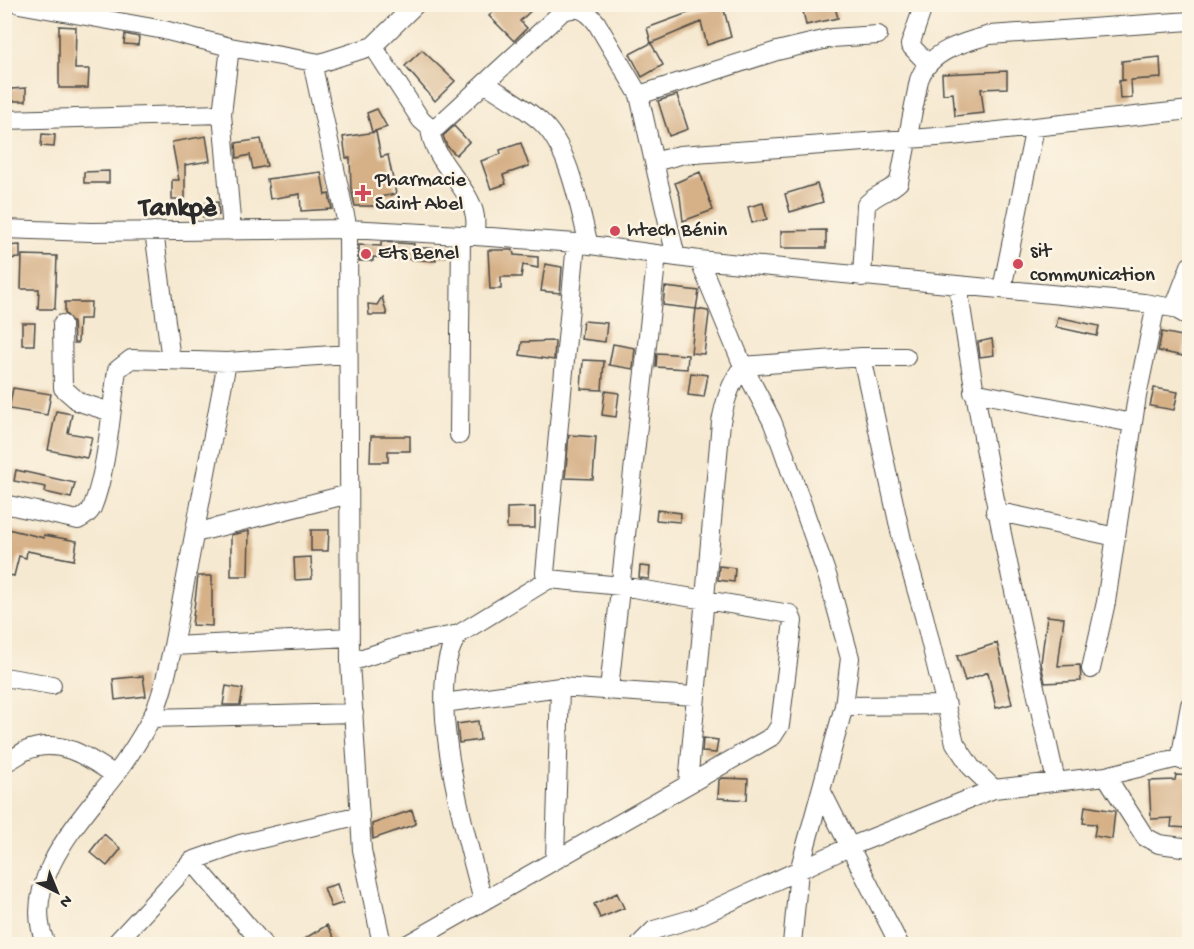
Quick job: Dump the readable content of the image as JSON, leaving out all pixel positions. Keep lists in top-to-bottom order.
{
  "districts": ["Tankpè"],
  "places": {
    "health": ["Pharmacie Saint Abel"],
    "other": ["htech Bénin", "Ets Benel", "sit communication"]
  },
  "north": "bottom right"
}
